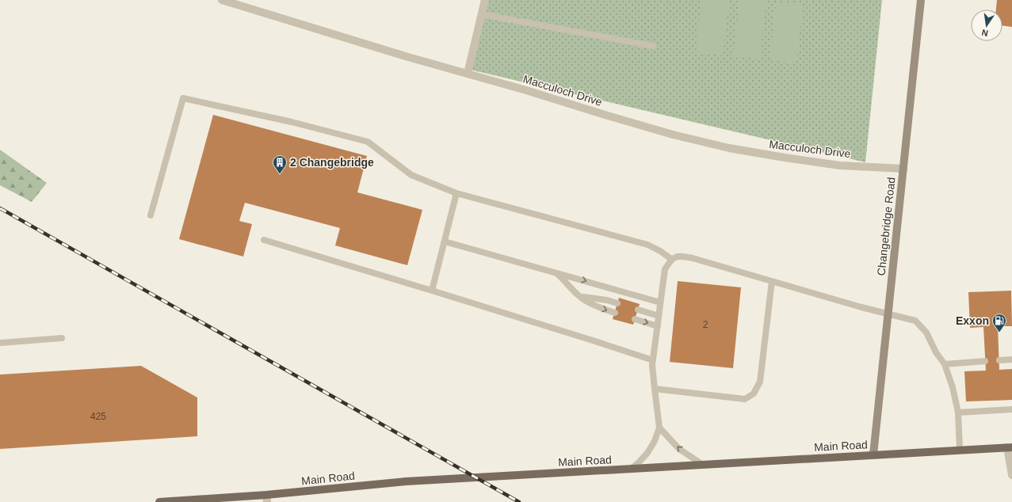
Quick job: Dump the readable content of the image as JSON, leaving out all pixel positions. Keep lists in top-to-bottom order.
{
  "streets": {
    "main road": ["Changebridge Road", "Main Road"],
    "street": ["Macculoch Drive"]
  },
  "crossings": [
    ["Macculoch Drive", "Changebridge Road"],
    ["Changebridge Road", "Main Road"]
  ],
  "places": {
    "building": ["2 Changebridge"],
    "fuel station": ["Exxon"]
  },
  "house_numbers": ["2", "425"],
  "north": "bottom"
}
